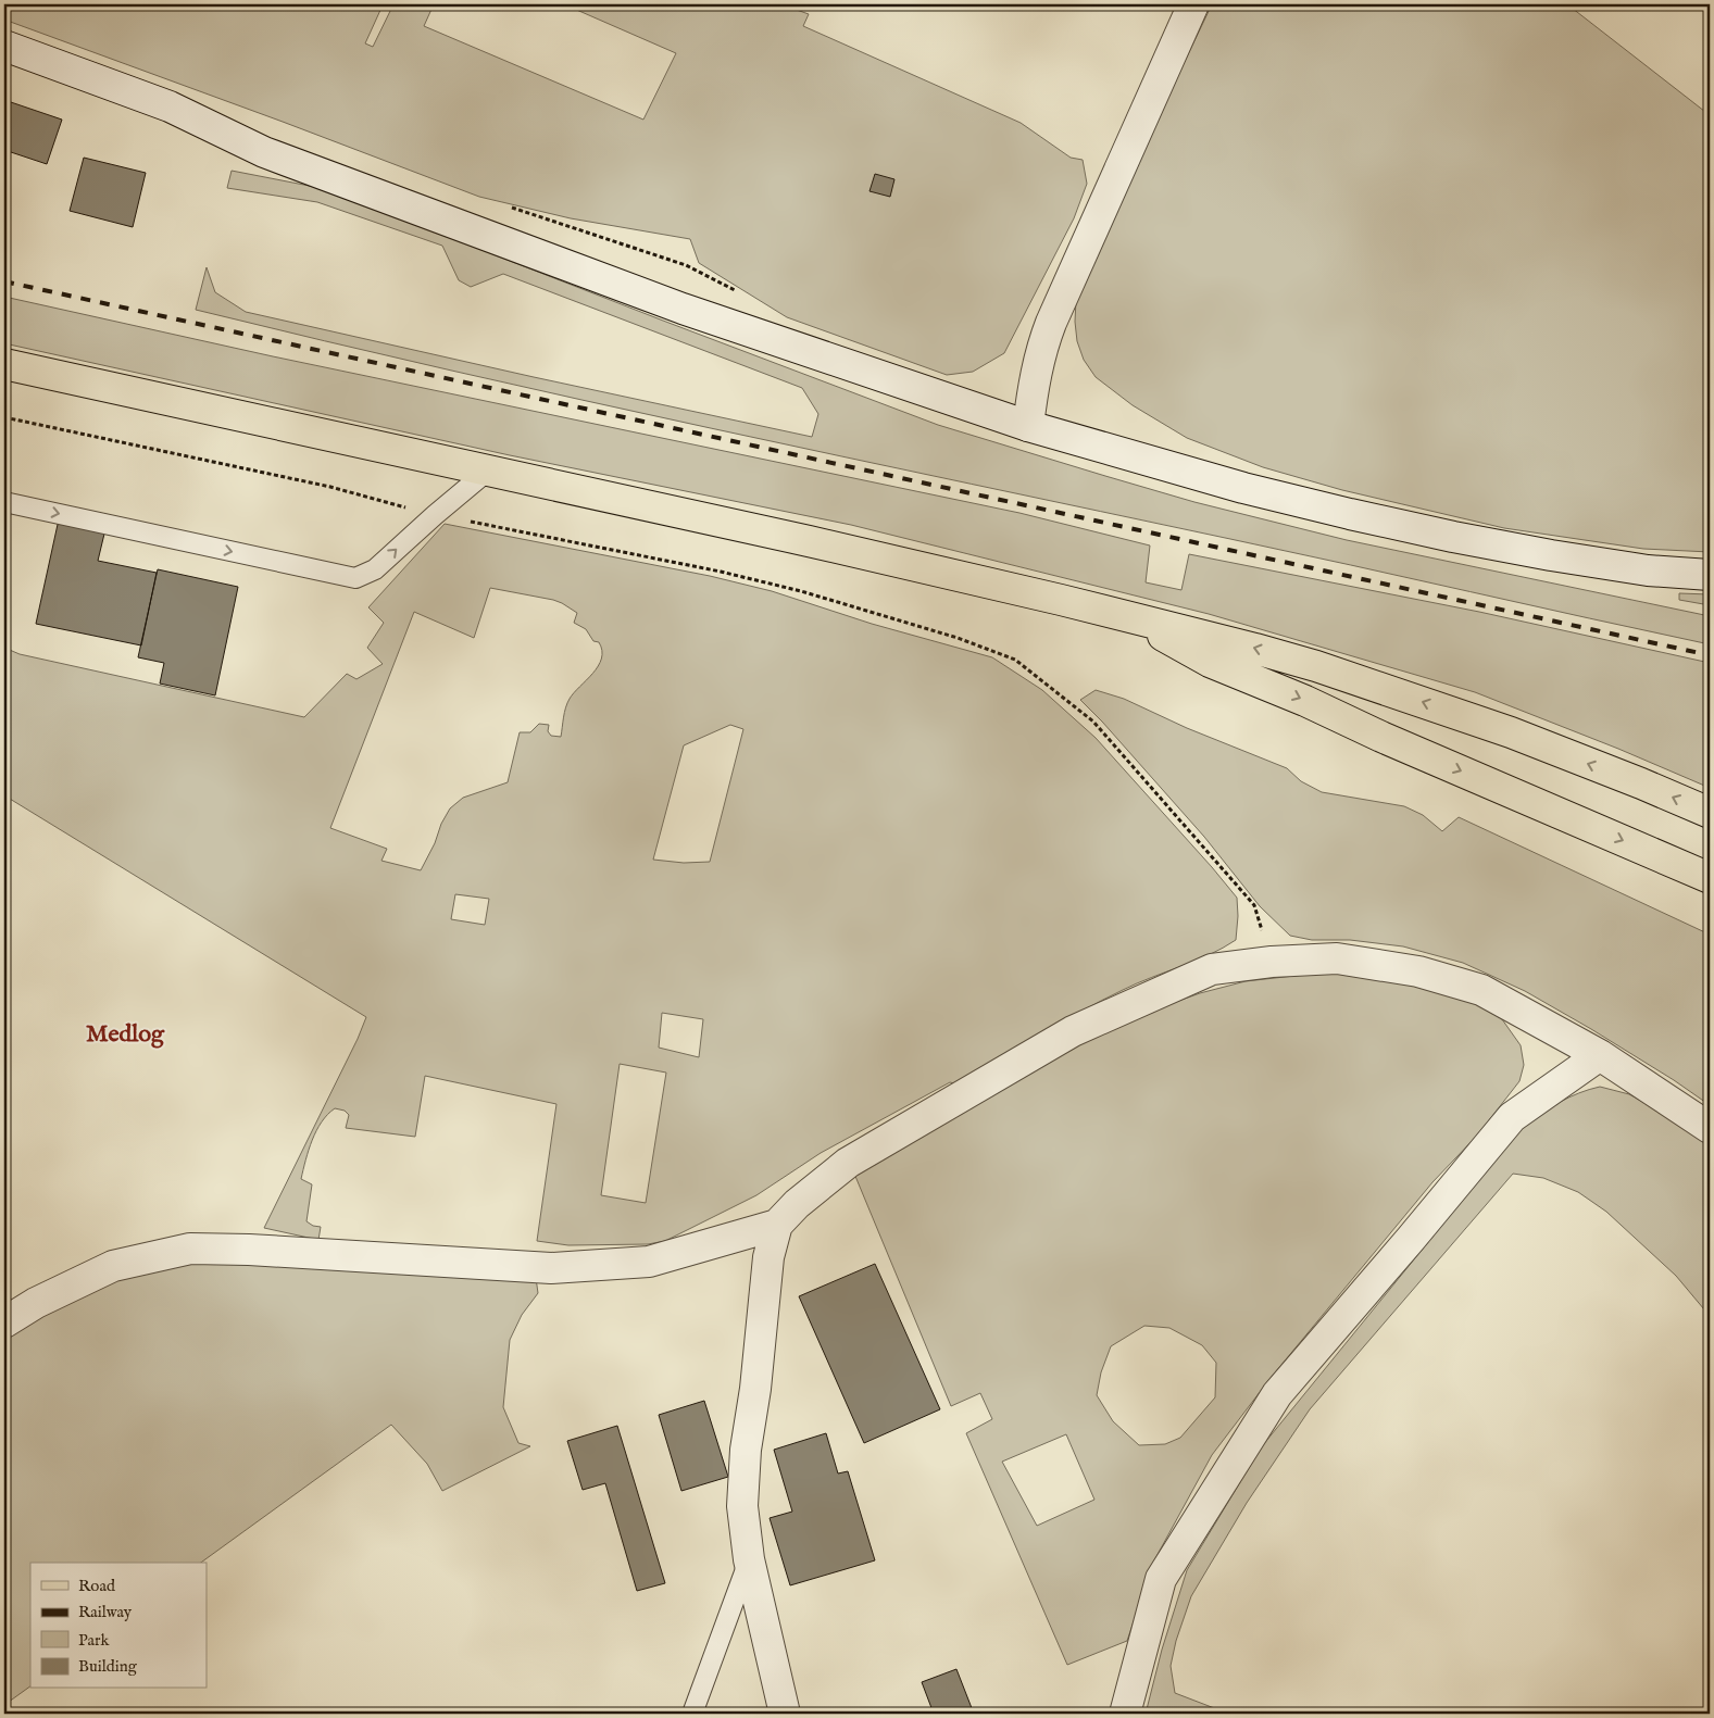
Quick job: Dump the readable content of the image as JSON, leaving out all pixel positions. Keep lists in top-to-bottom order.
{
  "districts": ["Medlog"],
  "legend": [
    "Road",
    "Railway",
    "Park",
    "Building"
  ]
}
